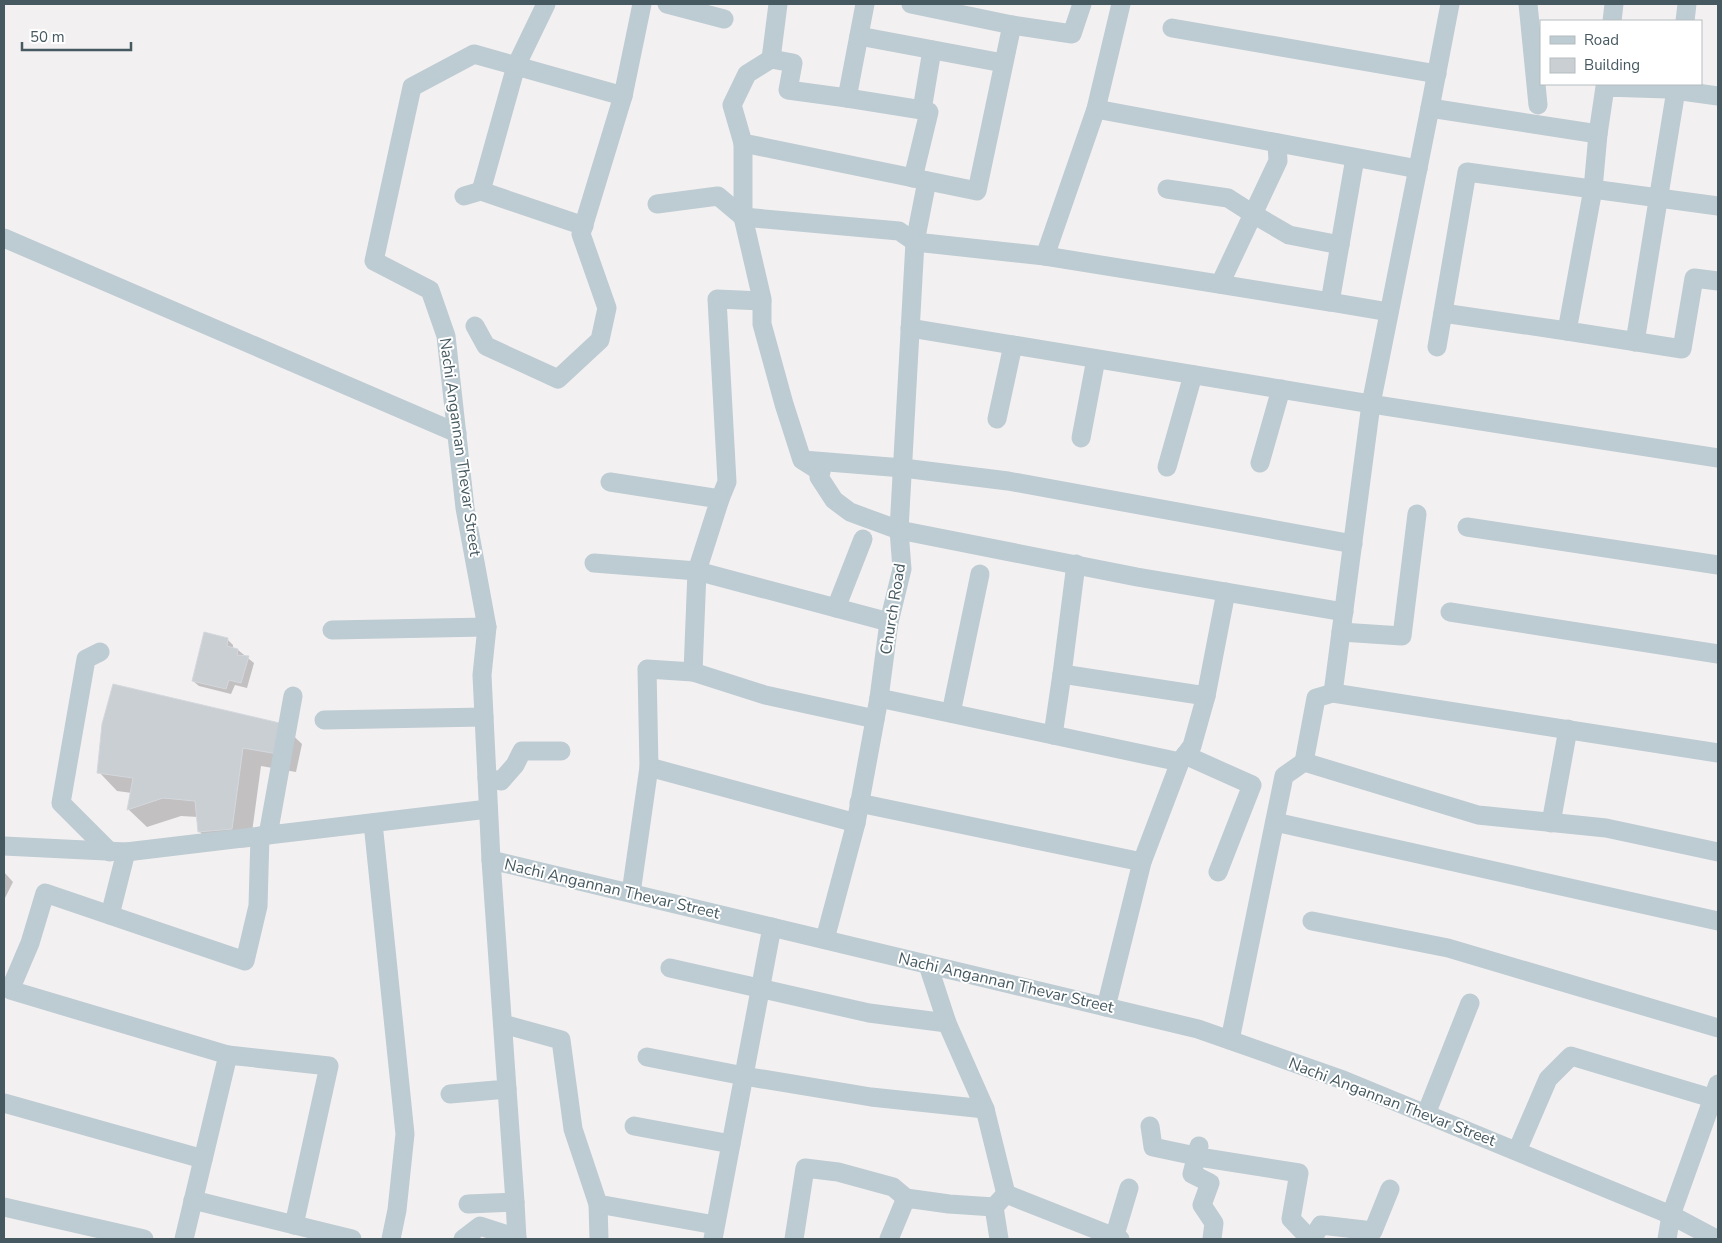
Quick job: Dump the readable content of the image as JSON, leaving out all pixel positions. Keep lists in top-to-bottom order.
{
  "streets": {
    "street": ["Nachi Angannan Thevar Street", "Church Road"]
  },
  "crossings": [
    ["Nachi Angannan Thevar Street", "Church Road"]
  ],
  "legend": ["Road", "Building"],
  "scale_bar": "50 m"
}
